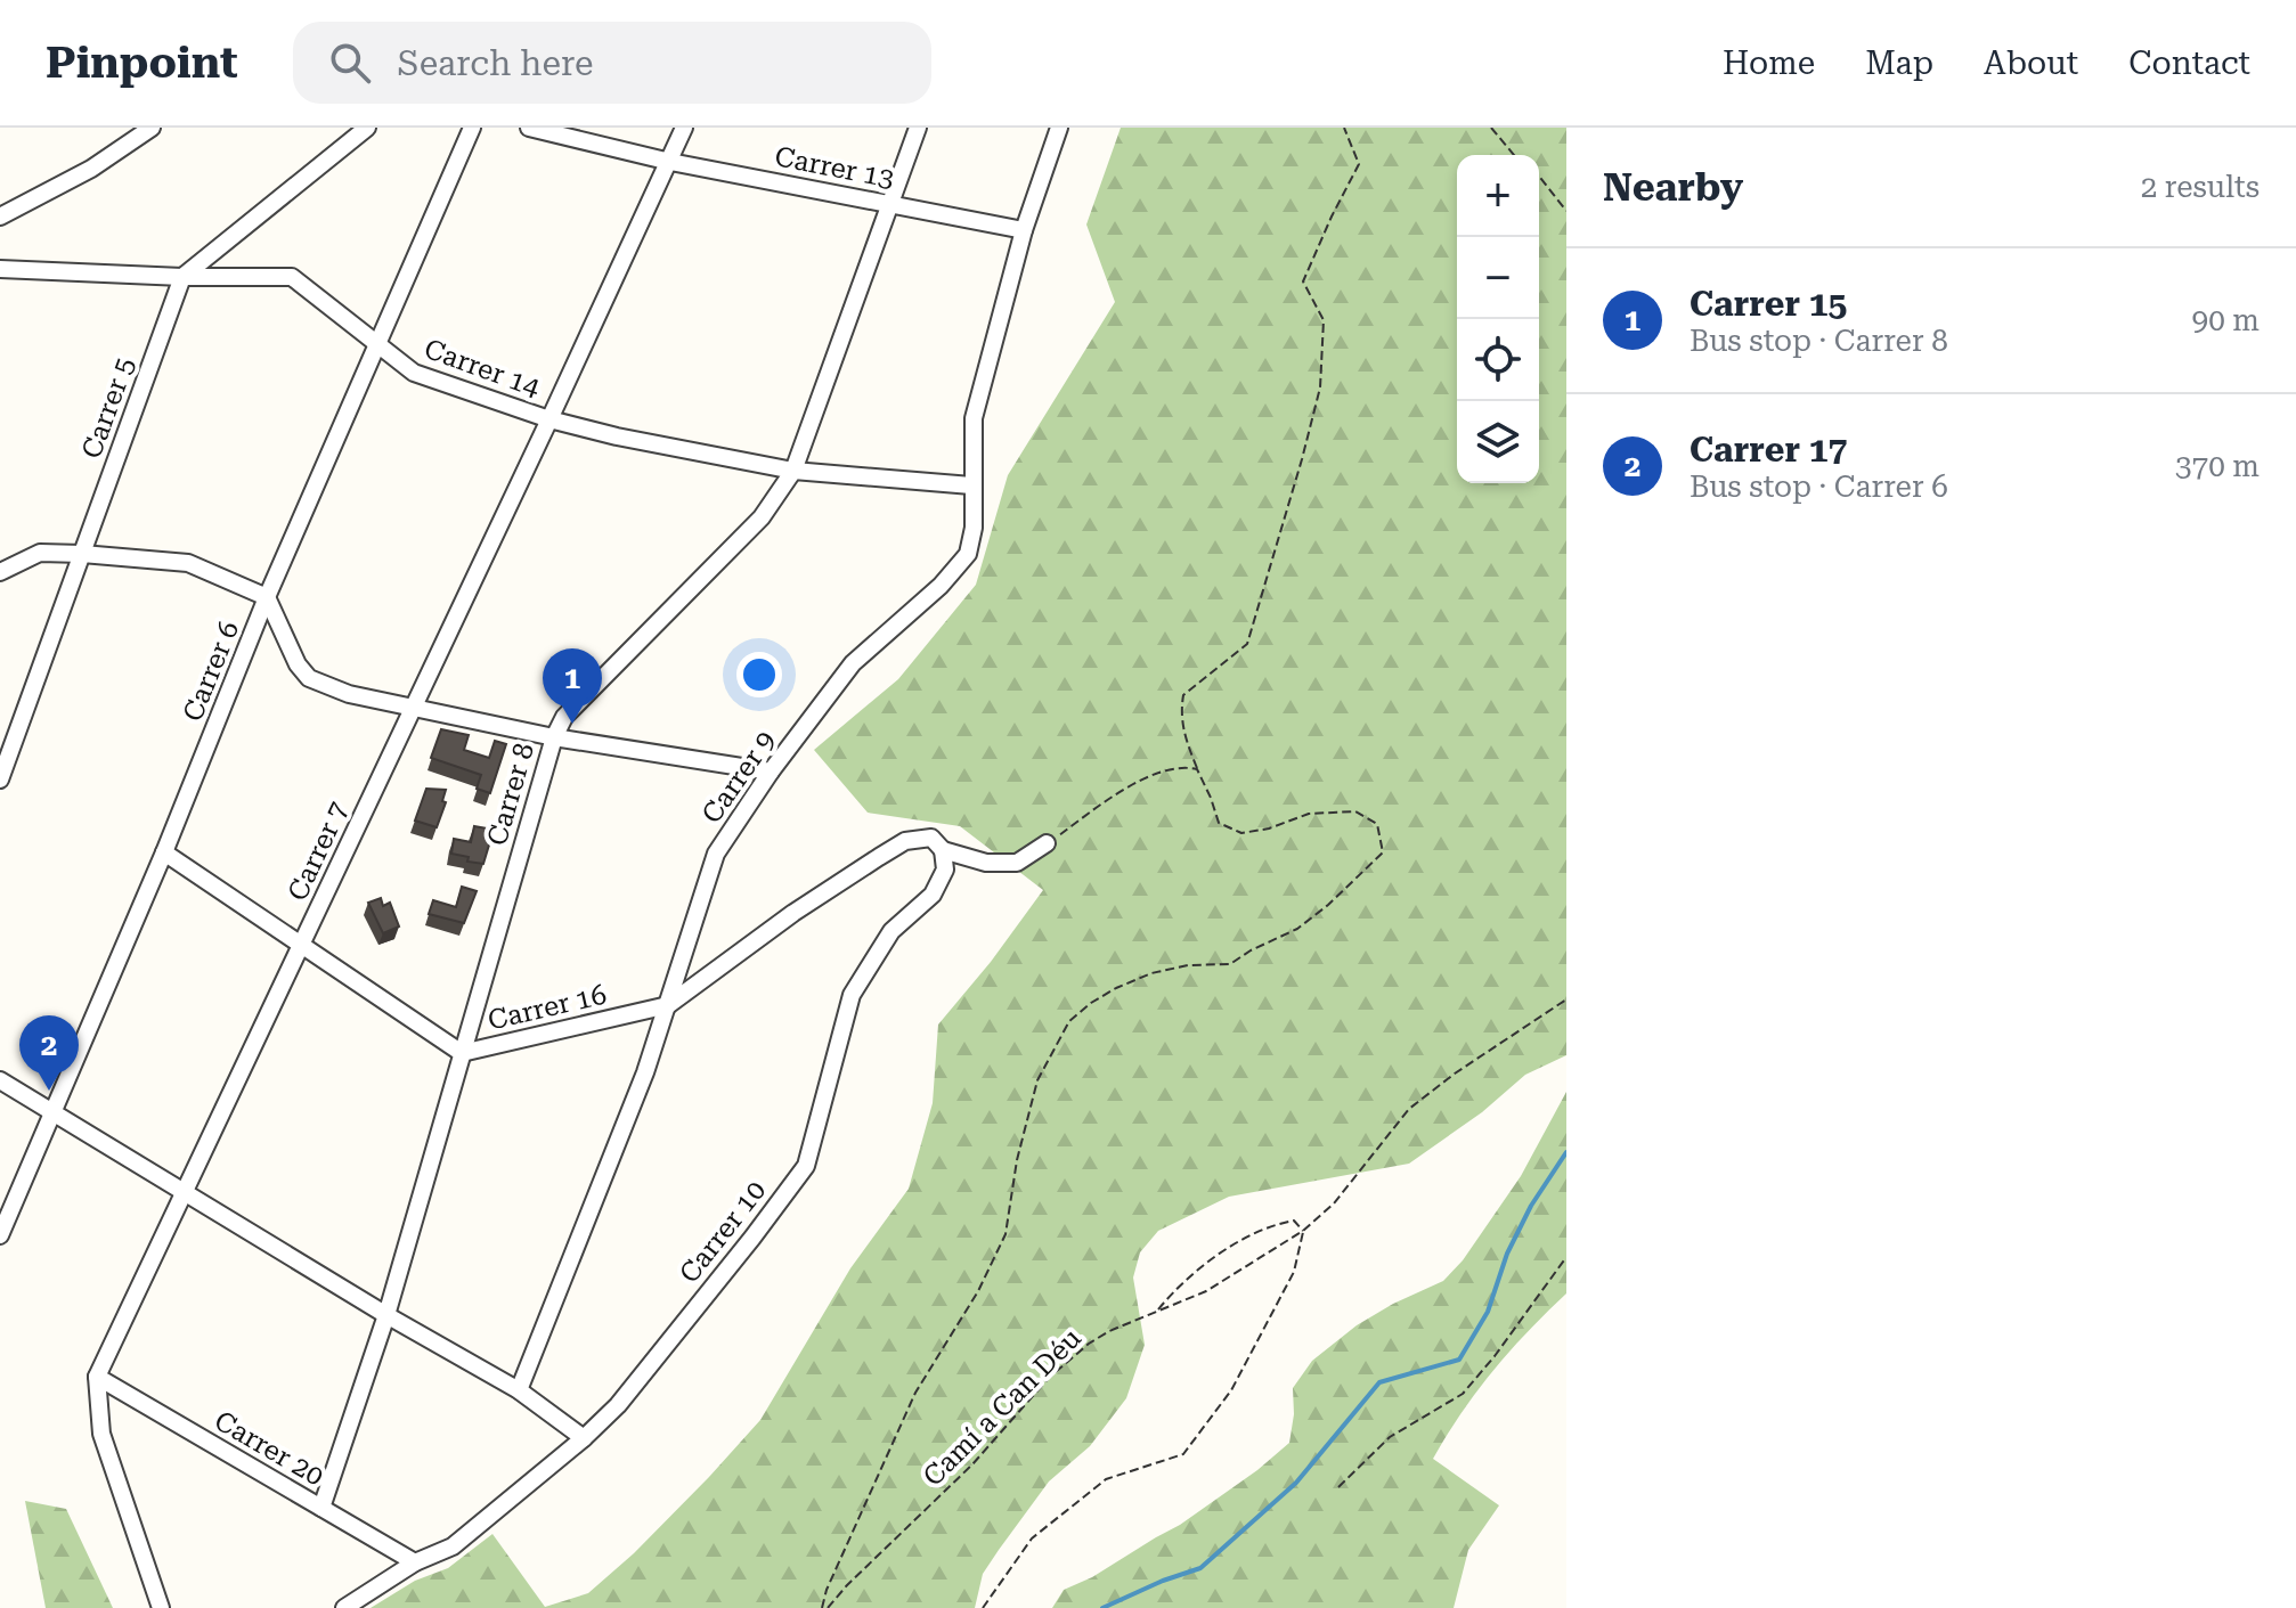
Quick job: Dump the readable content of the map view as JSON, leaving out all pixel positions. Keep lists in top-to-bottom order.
{
  "streets": {
    "street": [
      "Carrer 13",
      "Carrer 14",
      "Carrer 5",
      "Carrer 6",
      "Carrer 9",
      "Carrer 8",
      "Carrer 7",
      "Carrer 16",
      "Carrer 10",
      "Carrer 20"
    ],
    "path": ["Camí a Can Déu"]
  },
  "crossings": [
    ["Carrer 13", "Carrer 9"],
    ["Carrer 13", "Carrer 8"],
    ["Carrer 13", "Carrer 7"],
    ["Carrer 14", "Carrer 5"],
    ["Carrer 14", "Carrer 6"],
    ["Carrer 14", "Carrer 9"],
    ["Carrer 14", "Carrer 8"],
    ["Carrer 14", "Carrer 7"],
    ["Carrer 6", "Carrer 16"],
    ["Carrer 9", "Carrer 16"],
    ["Carrer 8", "Carrer 16"],
    ["Carrer 8", "Carrer 20"],
    ["Carrer 7", "Carrer 16"],
    ["Carrer 7", "Carrer 20"],
    ["Carrer 16", "Carrer 10"],
    ["Carrer 10", "Carrer 20"]
  ],
  "page": {
    "header": "Pinpoint",
    "search": "Search here",
    "nav": [
      "Home",
      "Map",
      "About",
      "Contact"
    ],
    "heading": ["Nearby", "2 results"],
    "map_buttons": ["+", "−"],
    "list": [
      {
        "mark": "1",
        "name": "Carrer 15",
        "note": "Bus stop · Carrer 8",
        "value": "90 m"
      },
      {
        "mark": "2",
        "name": "Carrer 17",
        "note": "Bus stop · Carrer 6",
        "value": "370 m"
      }
    ],
    "pins": ["1", "2"]
  }
}
